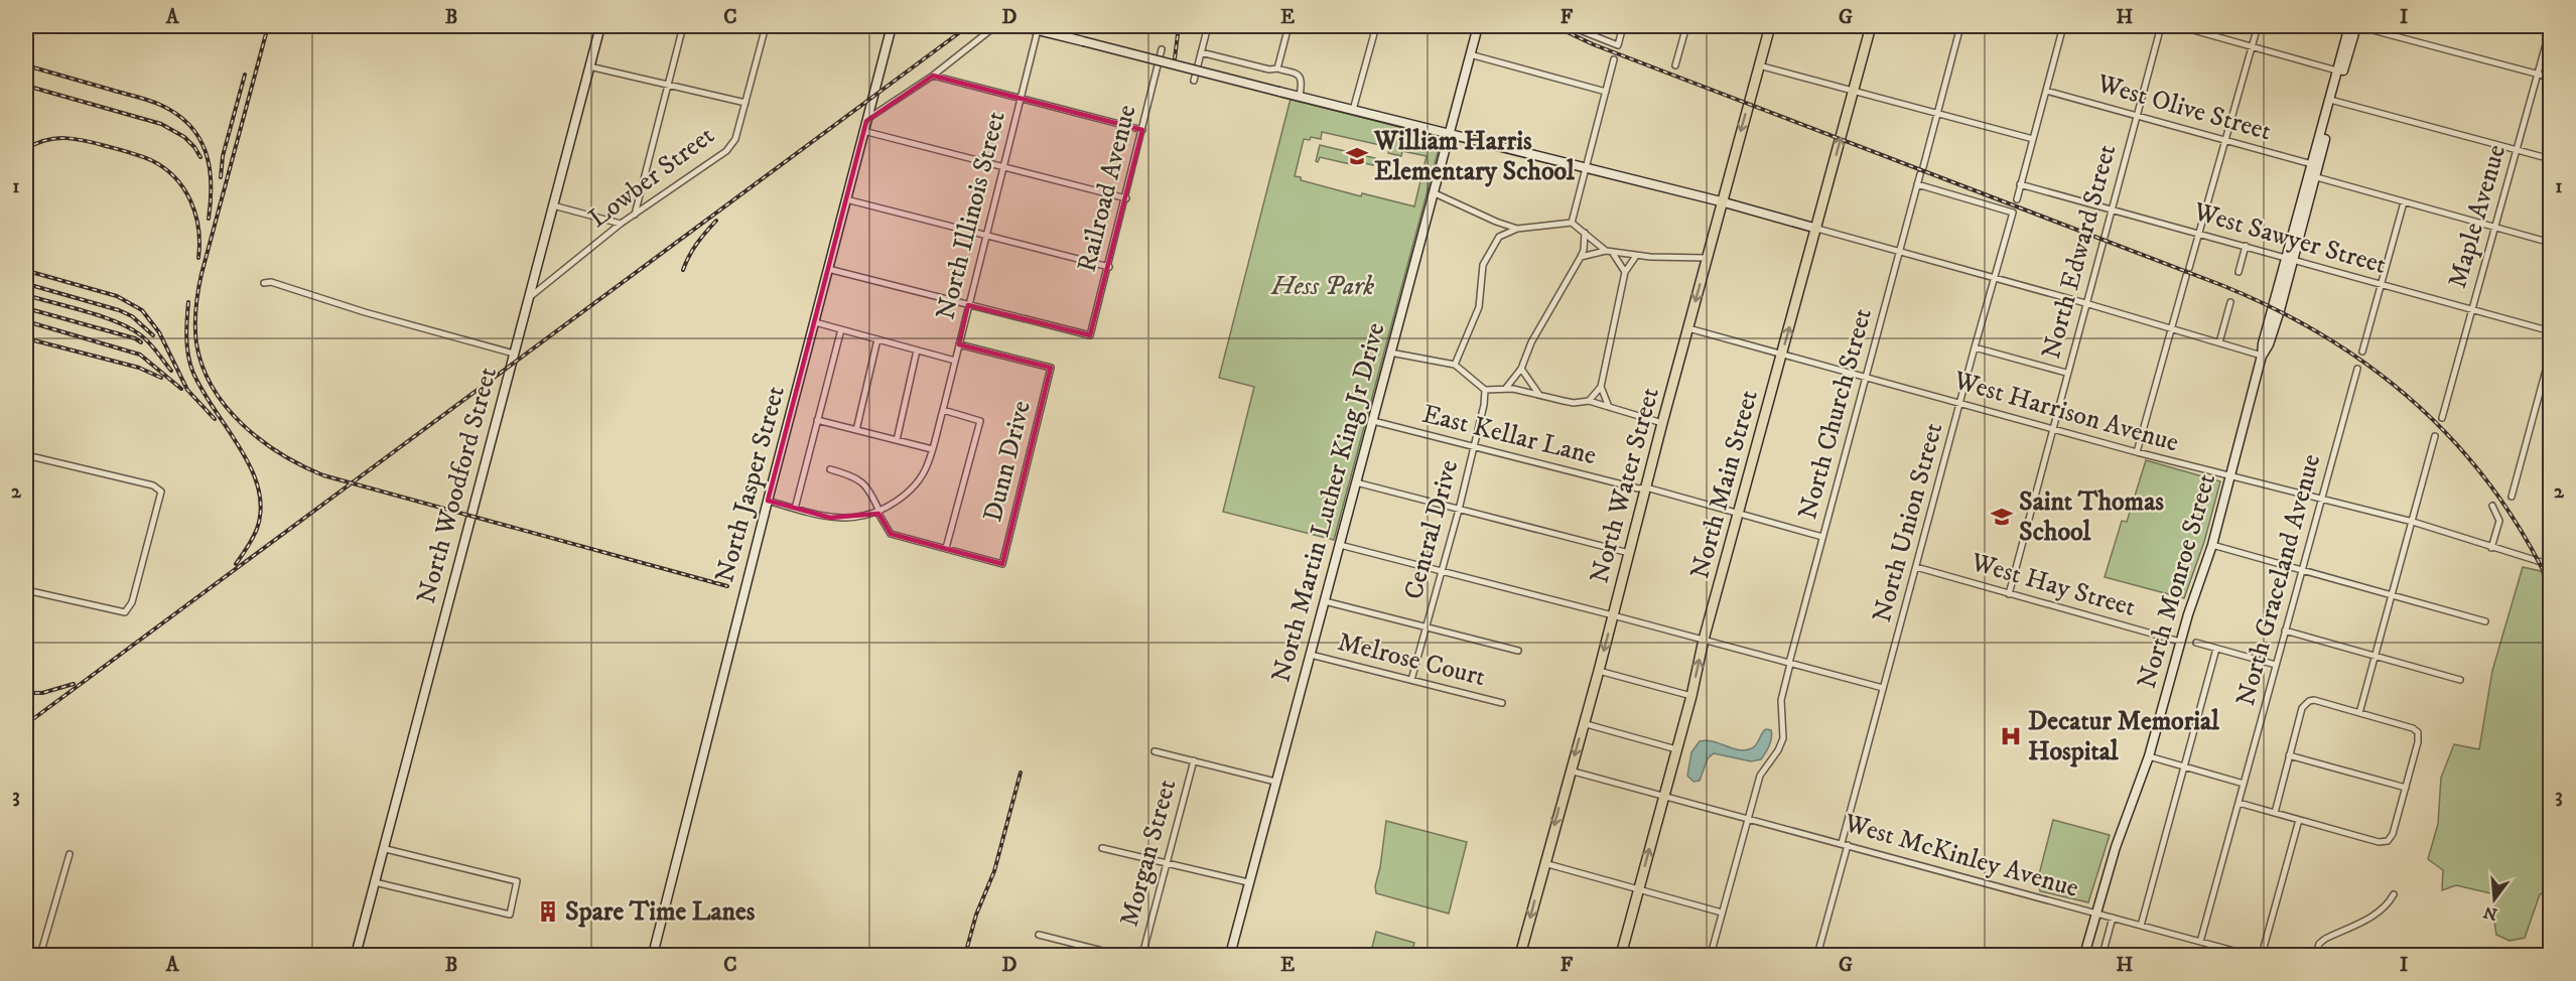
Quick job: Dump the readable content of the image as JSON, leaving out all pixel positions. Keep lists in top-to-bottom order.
{
  "streets": {
    "main road": ["North Main Street", "North Water Street"],
    "street": [
      "West Olive Street",
      "Lowber Street",
      "Railroad Avenue",
      "North Illinois Street",
      "Maple Avenue",
      "West Sawyer Street",
      "North Edward Street",
      "West Harrison Avenue",
      "North Church Street",
      "East Kellar Lane",
      "Dunn Drive",
      "North Jasper Street",
      "North Woodford Street",
      "North Martin Luther King Jr Drive",
      "North Union Street",
      "Central Drive",
      "North Graceland Avenue",
      "North Monroe Street",
      "West Hay Street",
      "Melrose Court",
      "Morgan Street",
      "West McKinley Avenue"
    ]
  },
  "crossings": [
    ["West Olive Street", "North Edward Street"],
    ["West Olive Street", "North Monroe Street"],
    ["Lowber Street", "North Woodford Street"],
    ["Railroad Avenue", "North Illinois Street"],
    ["North Illinois Street", "Dunn Drive"],
    ["Maple Avenue", "West Sawyer Street"],
    ["West Sawyer Street", "North Edward Street"],
    ["West Sawyer Street", "North Monroe Street"],
    ["North Edward Street", "West Harrison Avenue"],
    ["North Edward Street", "West Hay Street"],
    ["West Harrison Avenue", "North Church Street"],
    ["West Harrison Avenue", "North Main Street"],
    ["West Harrison Avenue", "North Water Street"],
    ["West Harrison Avenue", "North Union Street"],
    ["West Harrison Avenue", "North Graceland Avenue"],
    ["West Harrison Avenue", "North Monroe Street"],
    ["North Church Street", "East Kellar Lane"],
    ["North Church Street", "North Union Street"],
    ["North Church Street", "West McKinley Avenue"],
    ["East Kellar Lane", "North Main Street"],
    ["East Kellar Lane", "North Water Street"],
    ["East Kellar Lane", "North Martin Luther King Jr Drive"],
    ["East Kellar Lane", "Central Drive"],
    ["North Main Street", "West McKinley Avenue"],
    ["North Water Street", "West McKinley Avenue"],
    ["North Martin Luther King Jr Drive", "Melrose Court"],
    ["North Union Street", "West Hay Street"],
    ["North Union Street", "West McKinley Avenue"],
    ["Central Drive", "Melrose Court"],
    ["North Graceland Avenue", "West McKinley Avenue"],
    ["North Monroe Street", "West Hay Street"],
    ["North Monroe Street", "West McKinley Avenue"]
  ],
  "one_way": ["North Main Street", "North Water Street"],
  "parks": ["Hess Park"],
  "places": {
    "school or university": ["William Harris Elementary School", "Saint Thomas School"],
    "hospital": ["Decatur Memorial Hospital"],
    "building": ["Spare Time Lanes"]
  },
  "north": "bottom",
  "grid": {
    "columns": [
      "A",
      "B",
      "C",
      "D",
      "E",
      "F",
      "G",
      "H",
      "I"
    ],
    "rows": ["1", "2", "3"]
  }
}
